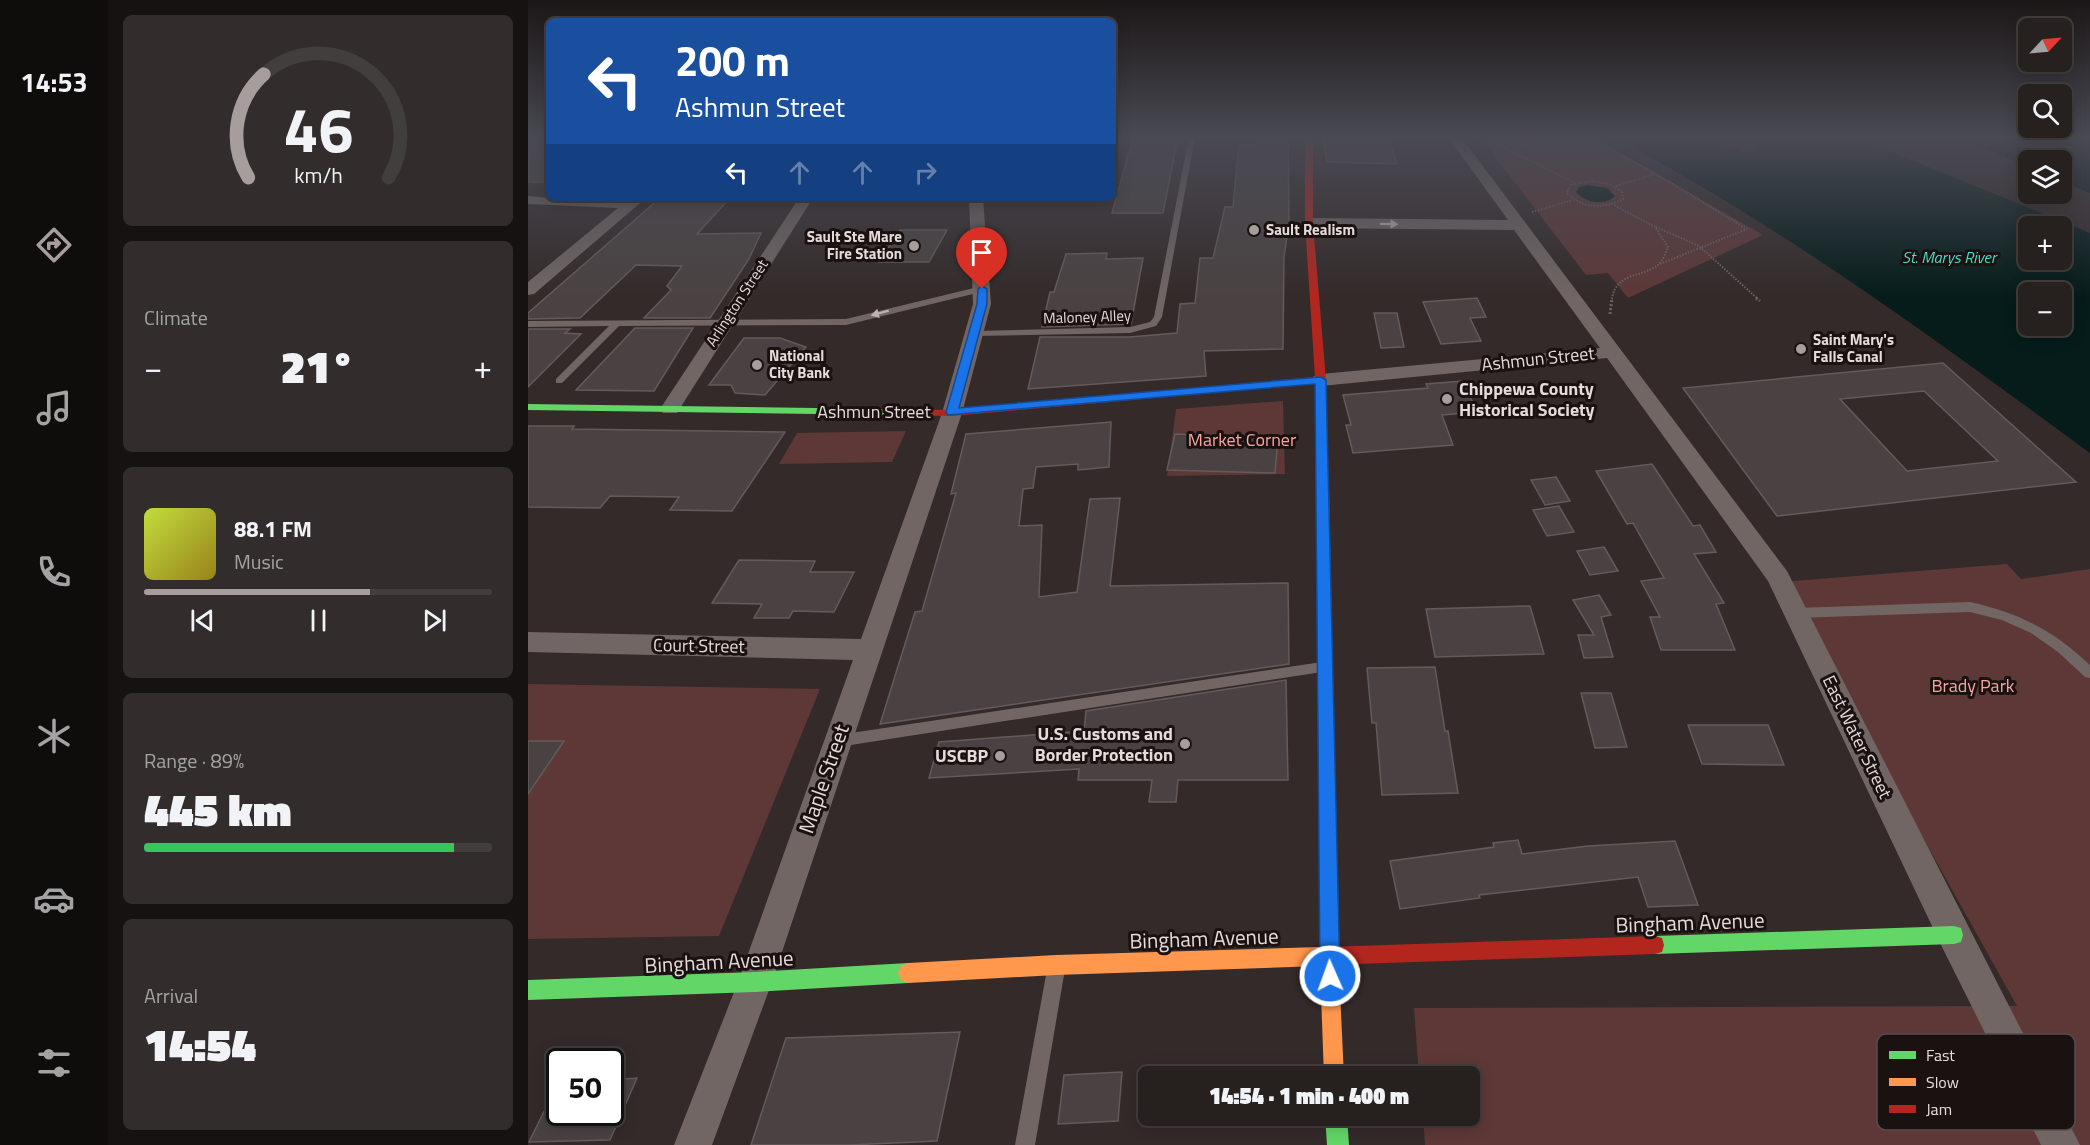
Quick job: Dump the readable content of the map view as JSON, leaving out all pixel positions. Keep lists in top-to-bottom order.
{
  "streets": {
    "street": [
      "Arlington Street",
      "Ashmun Street",
      "Court Street",
      "East Water Street",
      "Maple Street",
      "Bingham Avenue"
    ],
    "lane": ["Maloney Alley"]
  },
  "crossings": [
    ["Arlington Street", "Ashmun Street"],
    ["Maloney Alley", "Maple Street"],
    ["Ashmun Street", "East Water Street"],
    ["Ashmun Street", "Maple Street"],
    ["Court Street", "Maple Street"],
    ["East Water Street", "Bingham Avenue"],
    ["Maple Street", "Bingham Avenue"]
  ],
  "water": ["St. Marys River"],
  "parks": ["Market Corner", "Brady Park"],
  "places": [
    "Sault Realism",
    "Sault Ste Mare Fire Station",
    "Saint Mary's Falls Canal",
    "National City Bank",
    "Chippewa County Historical Society",
    "U.S. Customs and Border Protection",
    "USCBP"
  ],
  "legend": ["Fast", "Slow", "Jam"],
  "north": "top right",
  "page": {
    "tabs": "14:53",
    "map_buttons": ["+", "−"],
    "turn": ["200 m", "Ashmun Street"],
    "tile": [
      "Climate",
      ["Range · 89%", "445 km"],
      ["Arrival", "14:54"]
    ],
    "heat": ["−", "21°", "+"],
    "song": ["88.1 FM", "Music"],
    "limit": "50",
    "trip": "14:54 · 1 min · 400 m",
    "gauge": ["46", "km/h"]
  }
}
